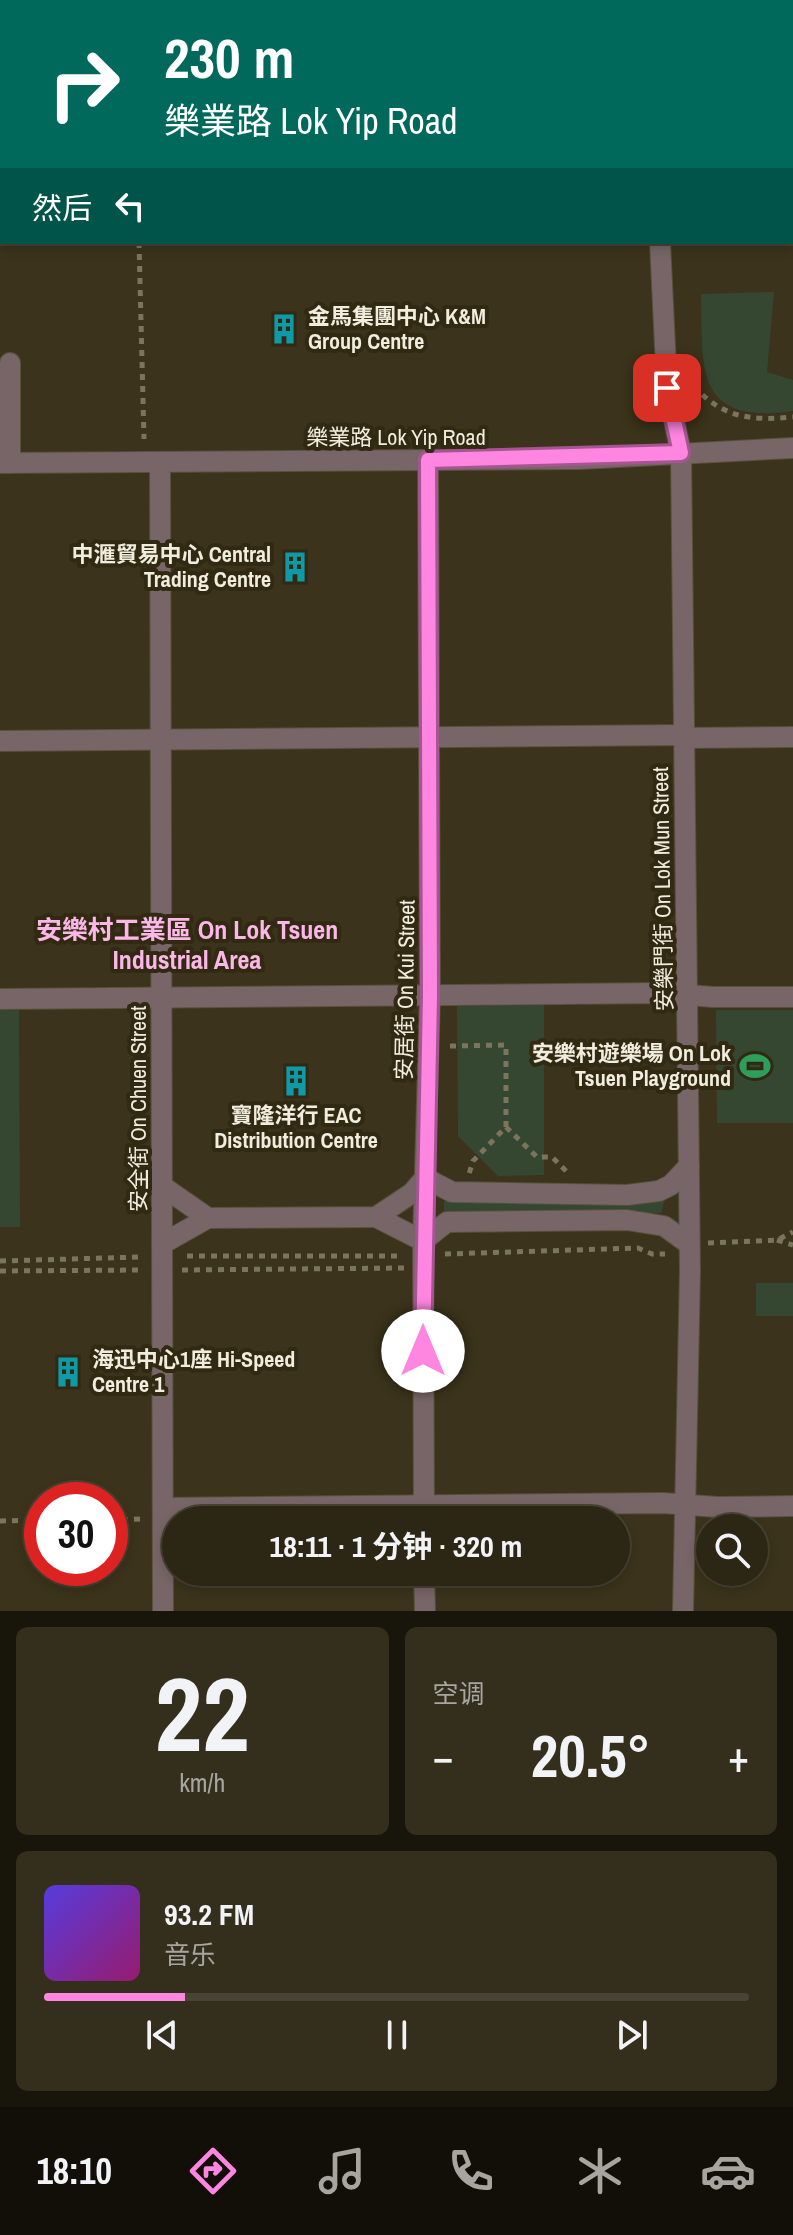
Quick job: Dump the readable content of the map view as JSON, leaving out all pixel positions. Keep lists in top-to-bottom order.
{
  "streets": {
    "street": [
      "樂業路 Lok Yip Road",
      "安樂門街 On Lok Mun Street",
      "安居街 On Kui Street",
      "安全街 On Chuen Street"
    ]
  },
  "crossings": [
    ["樂業路 Lok Yip Road", "安樂門街 On Lok Mun Street"],
    ["樂業路 Lok Yip Road", "安居街 On Kui Street"],
    ["樂業路 Lok Yip Road", "安全街 On Chuen Street"]
  ],
  "districts": ["安樂村工業區 On Lok Tsuen Industrial Area"],
  "places": {
    "building": [
      "金馬集團中心 K&M Group Centre",
      "中滙貿易中心 Central Trading Centre",
      "寶隆洋行 EAC Distribution Centre",
      "海迅中心1座 Hi-Speed Centre 1"
    ],
    "sports": ["安樂村遊樂場 On Lok Tsuen Playground"]
  },
  "page": {
    "turn": ["230 m", "樂業路 Lok Yip Road"],
    "then": "然后",
    "limit": "30",
    "trip": "18:11 · 1 分钟 · 320 m",
    "tile": [
      ["22", "km/h"],
      "空调"
    ],
    "heat": ["−", "20.5°", "+"],
    "song": ["93.2 FM", "音乐"],
    "tabs": "18:10"
  }
}
